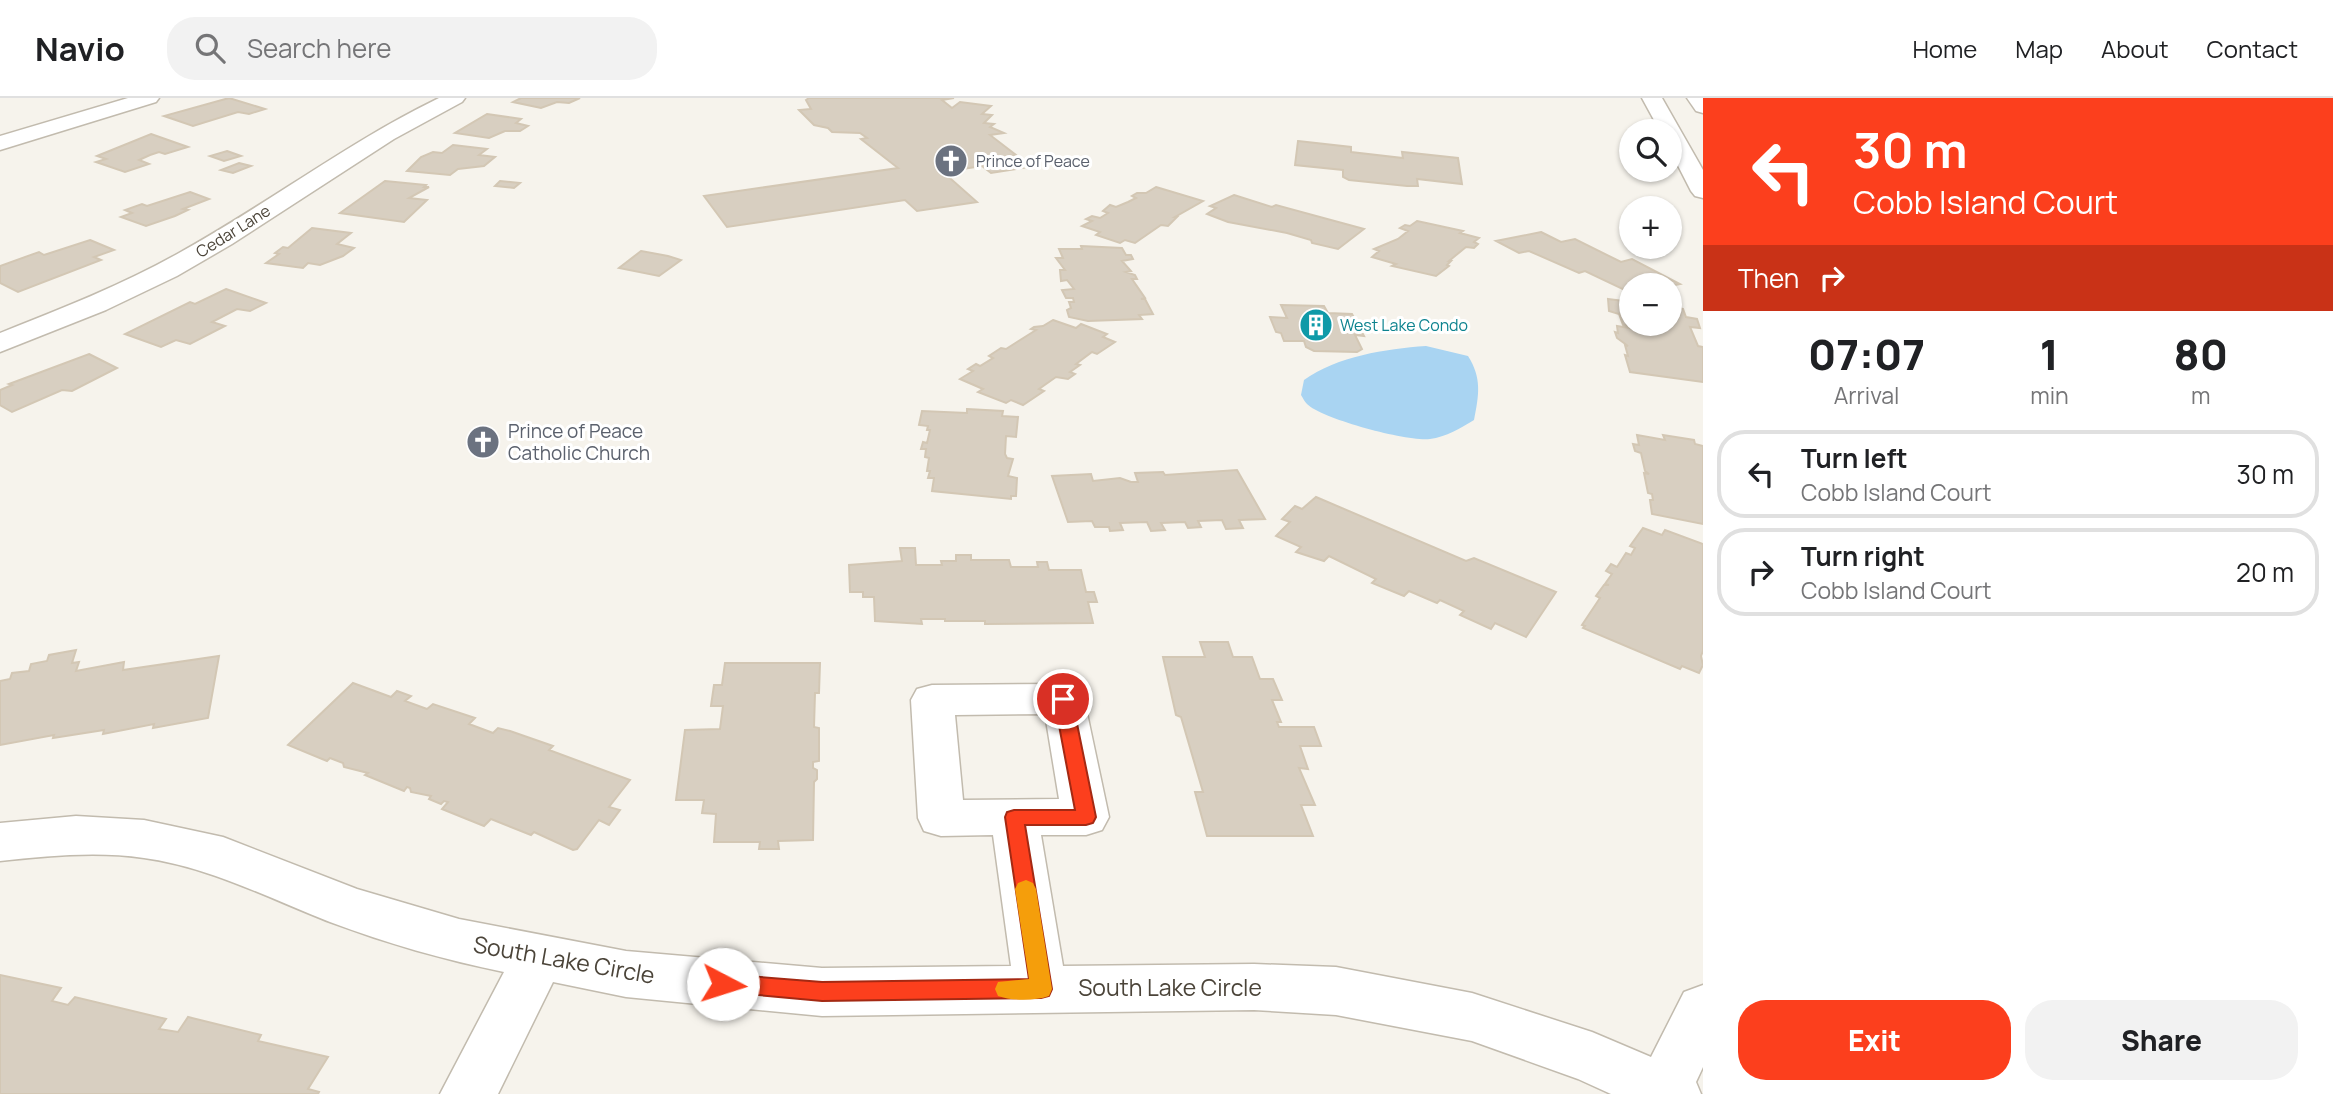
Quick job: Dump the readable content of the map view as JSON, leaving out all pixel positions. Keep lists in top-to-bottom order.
{
  "streets": {
    "street": ["Cedar Lane", "South Lake Circle"]
  },
  "places": {
    "church": ["Prince of Peace", "Prince of Peace Catholic Church"],
    "building": ["West Lake Condo"]
  },
  "page": {
    "header": "Navio",
    "search": "Search here",
    "nav": [
      "Home",
      "Map",
      "About",
      "Contact"
    ],
    "turn": ["30 m", "Cobb Island Court"],
    "map_buttons": ["+", "−"],
    "then": "Then",
    "eta": [
      "07:07",
      "Arrival",
      "1",
      "min",
      "80",
      "m"
    ],
    "list": [
      {
        "name": "Turn left",
        "note": "Cobb Island Court",
        "value": "30 m"
      },
      {
        "name": "Turn right",
        "note": "Cobb Island Court",
        "value": "20 m"
      }
    ],
    "buttons": ["Exit", "Share"]
  }
}
